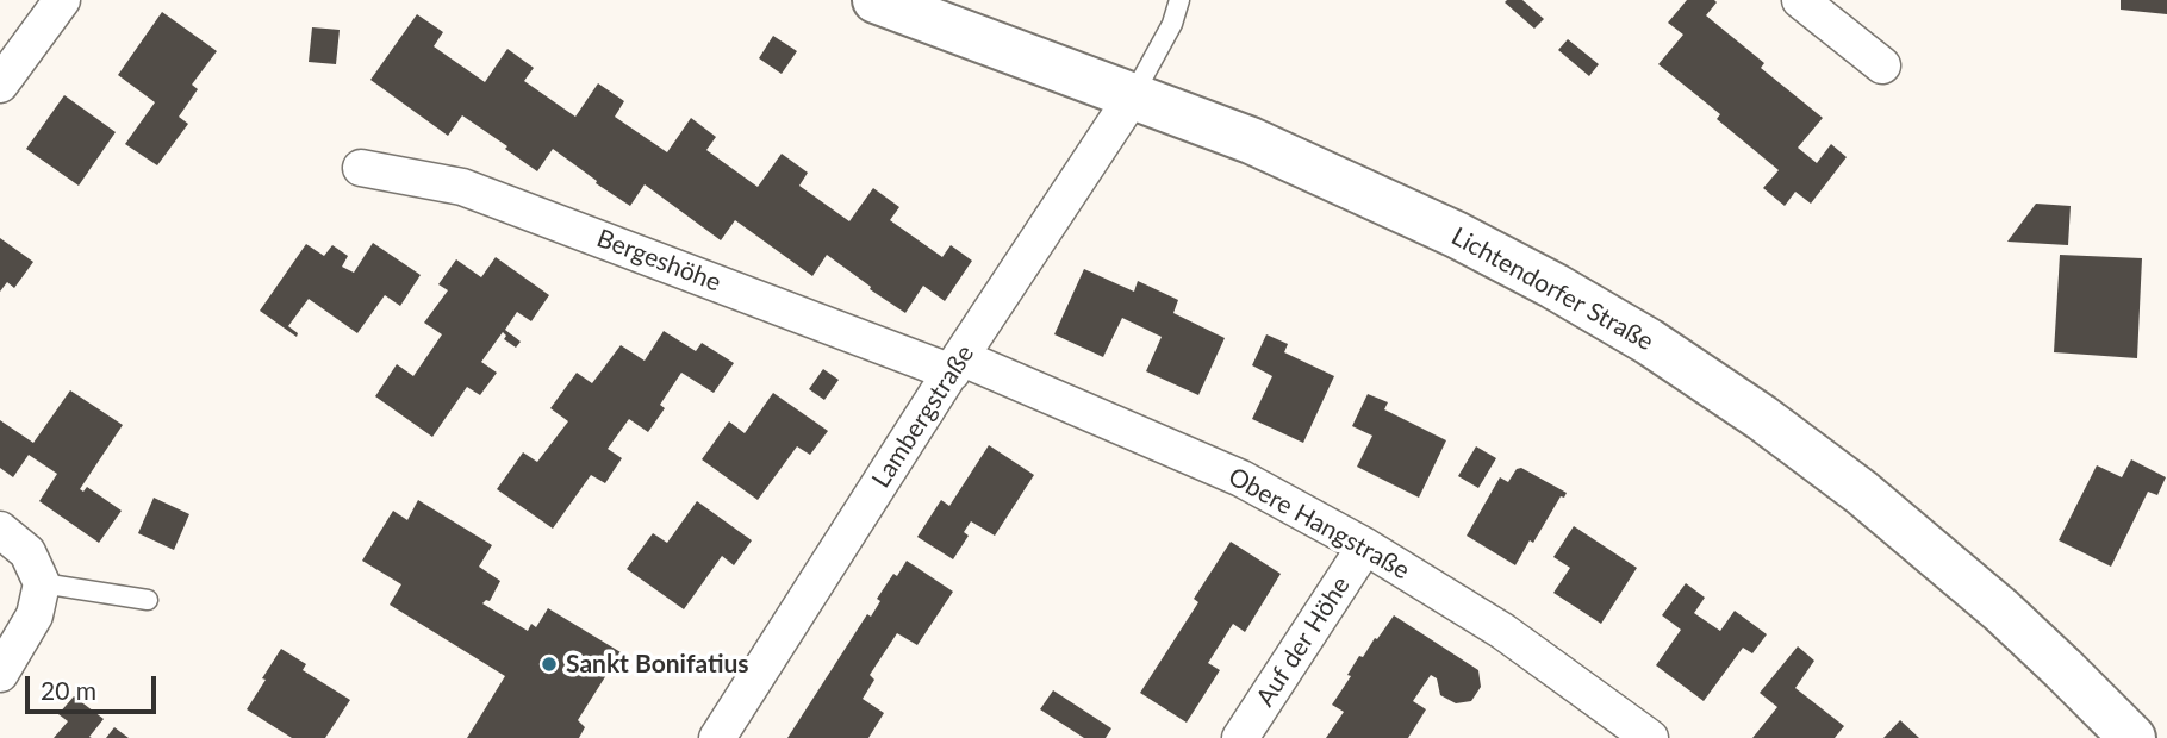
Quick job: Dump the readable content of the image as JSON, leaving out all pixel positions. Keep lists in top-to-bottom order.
{
  "streets": {
    "main road": ["Lichtendorfer Straße"],
    "street": [
      "Bergeshöhe",
      "Lambergstraße",
      "Obere Hangstraße",
      "Auf der Höhe"
    ]
  },
  "crossings": [
    ["Bergeshöhe", "Lambergstraße"],
    ["Bergeshöhe", "Obere Hangstraße"],
    ["Lichtendorfer Straße", "Lambergstraße"],
    ["Lambergstraße", "Obere Hangstraße"],
    ["Obere Hangstraße", "Auf der Höhe"]
  ],
  "places": ["Sankt Bonifatius"],
  "scale_bar": "20 m"
}
